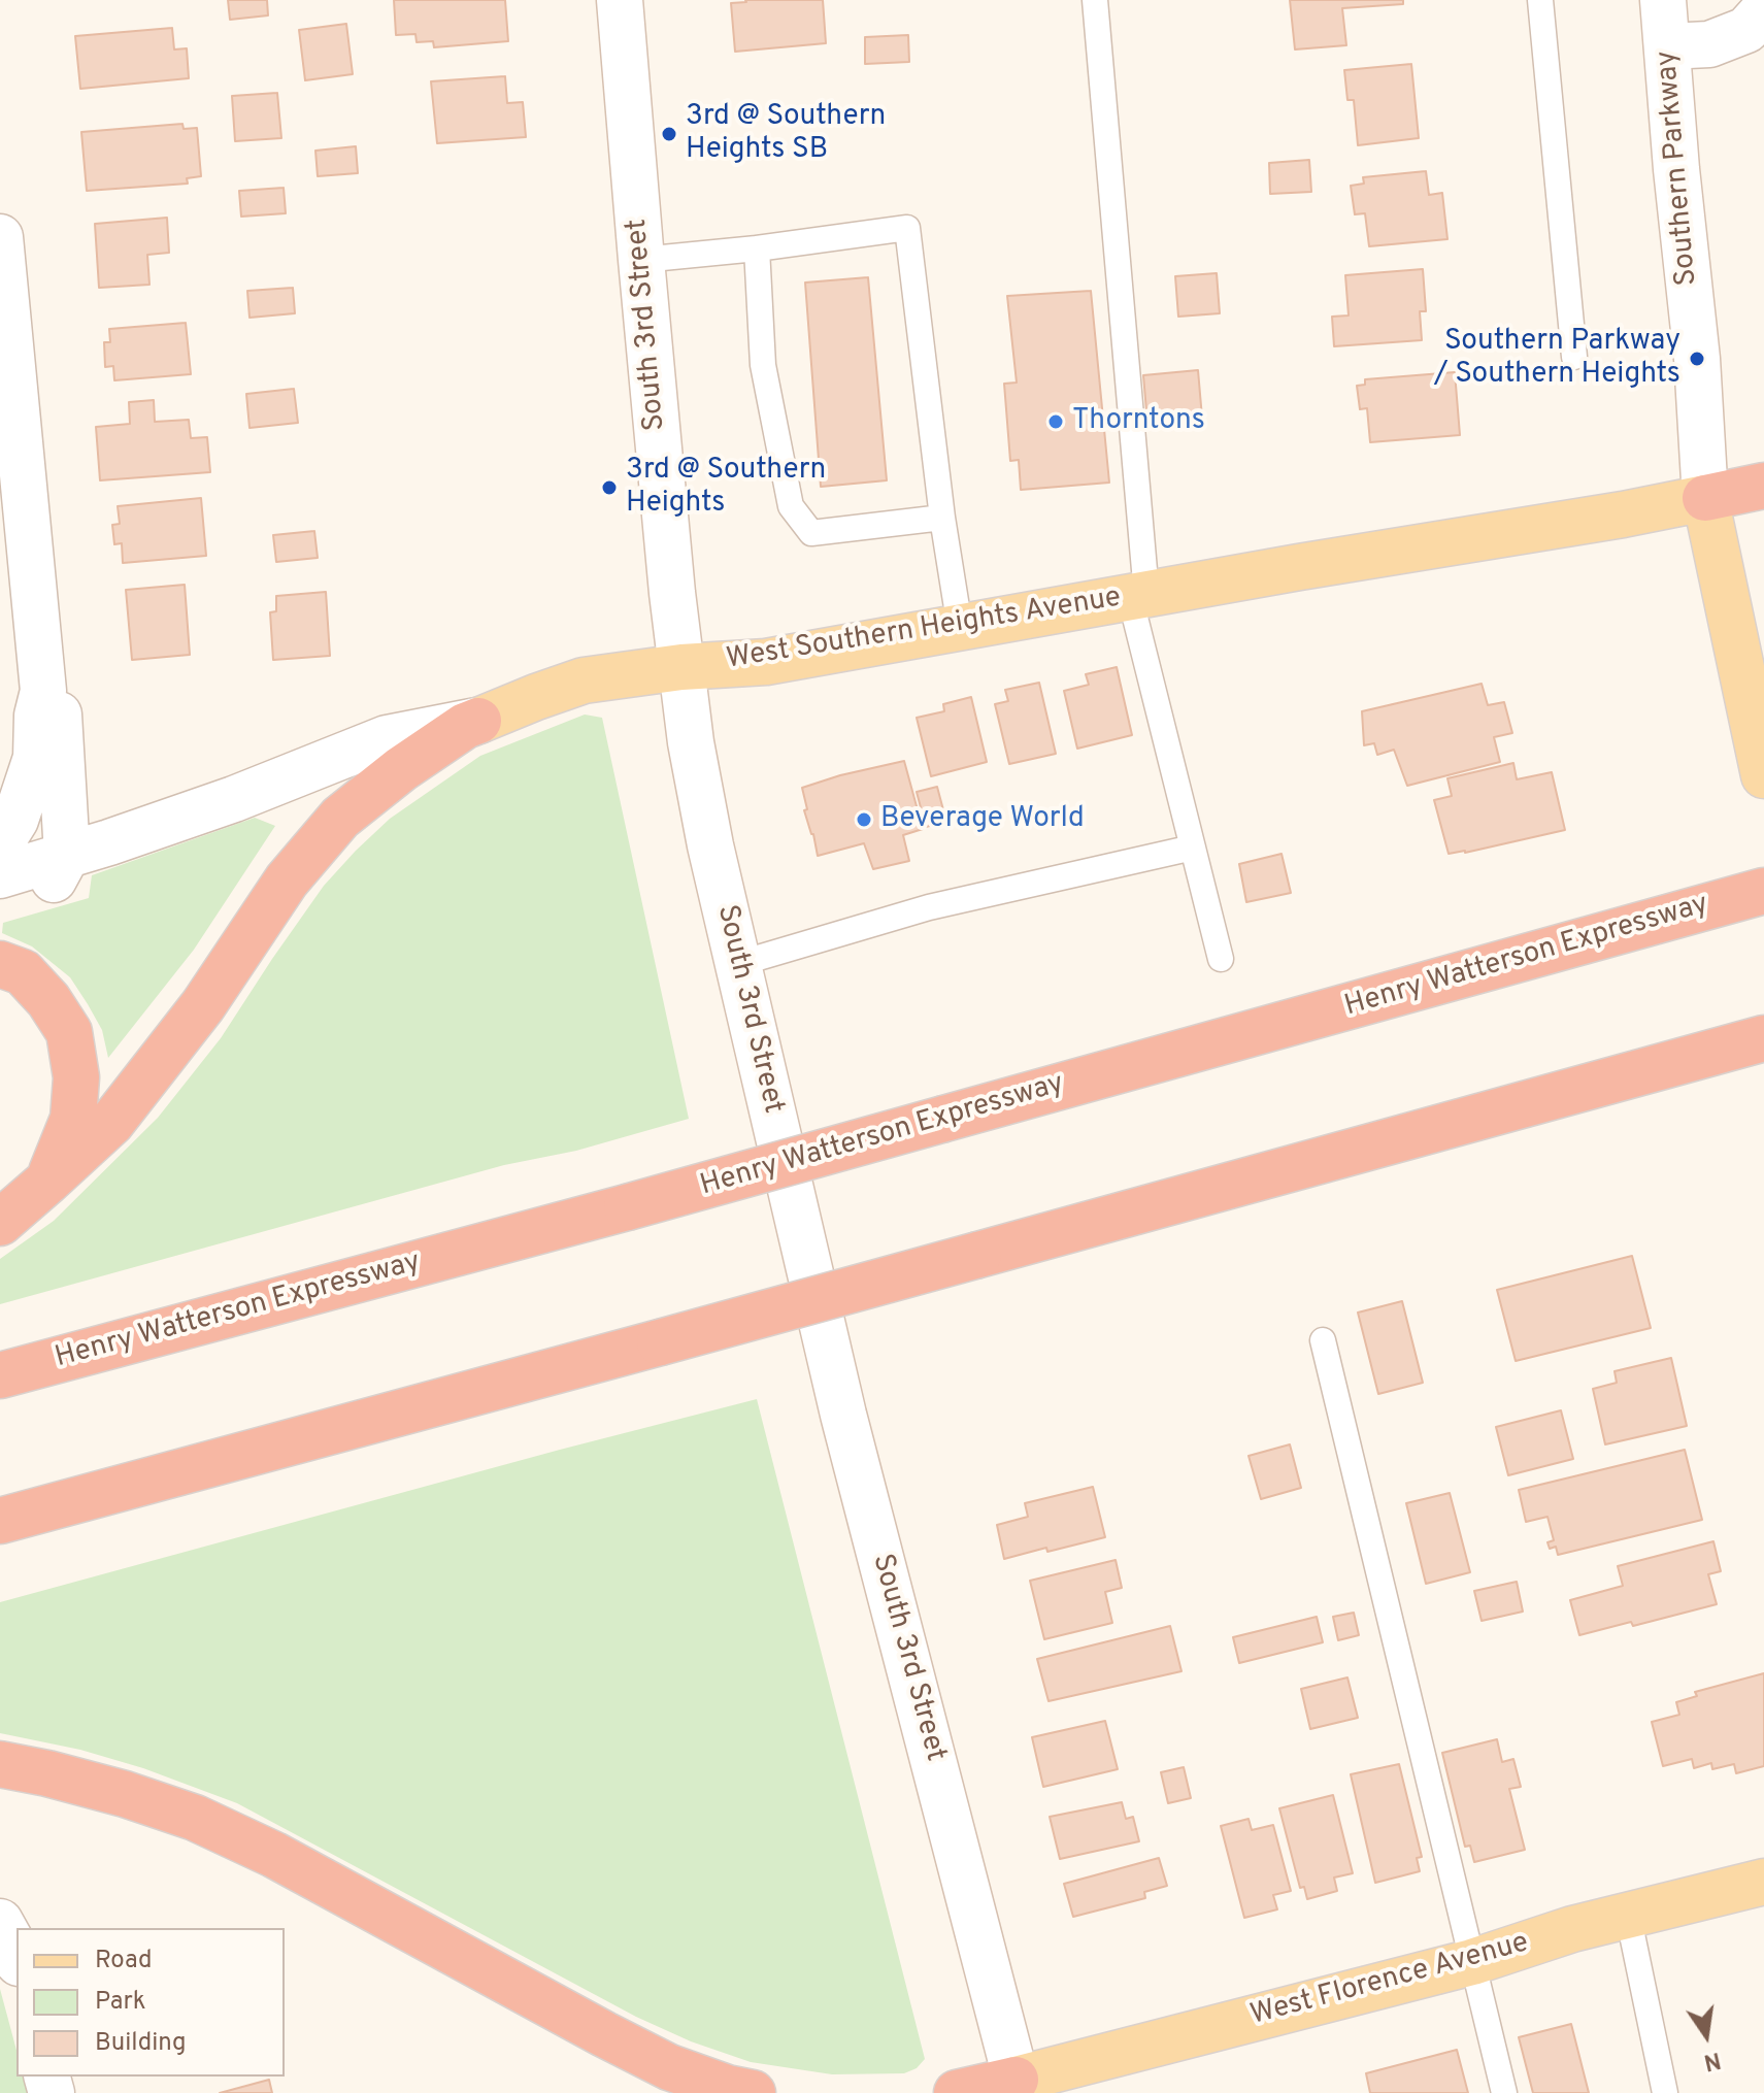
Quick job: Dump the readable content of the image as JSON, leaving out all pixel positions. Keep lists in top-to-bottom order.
{
  "streets": {
    "highway": ["Henry Watterson Expressway"],
    "main road": [
      "Southern Parkway",
      "South 3rd Street",
      "West Southern Heights Avenue",
      "West Florence Avenue"
    ]
  },
  "crossings": [
    ["Southern Parkway", "West Southern Heights Avenue"],
    ["South 3rd Street", "West Southern Heights Avenue"],
    ["South 3rd Street", "West Florence Avenue"]
  ],
  "places": [
    "3rd @ Southern Heights SB",
    "Southern Parkway / Southern Heights",
    "Thorntons",
    "3rd @ Southern Heights",
    "Beverage World"
  ],
  "legend": ["Road", "Park", "Building"],
  "north": "bottom"
}
